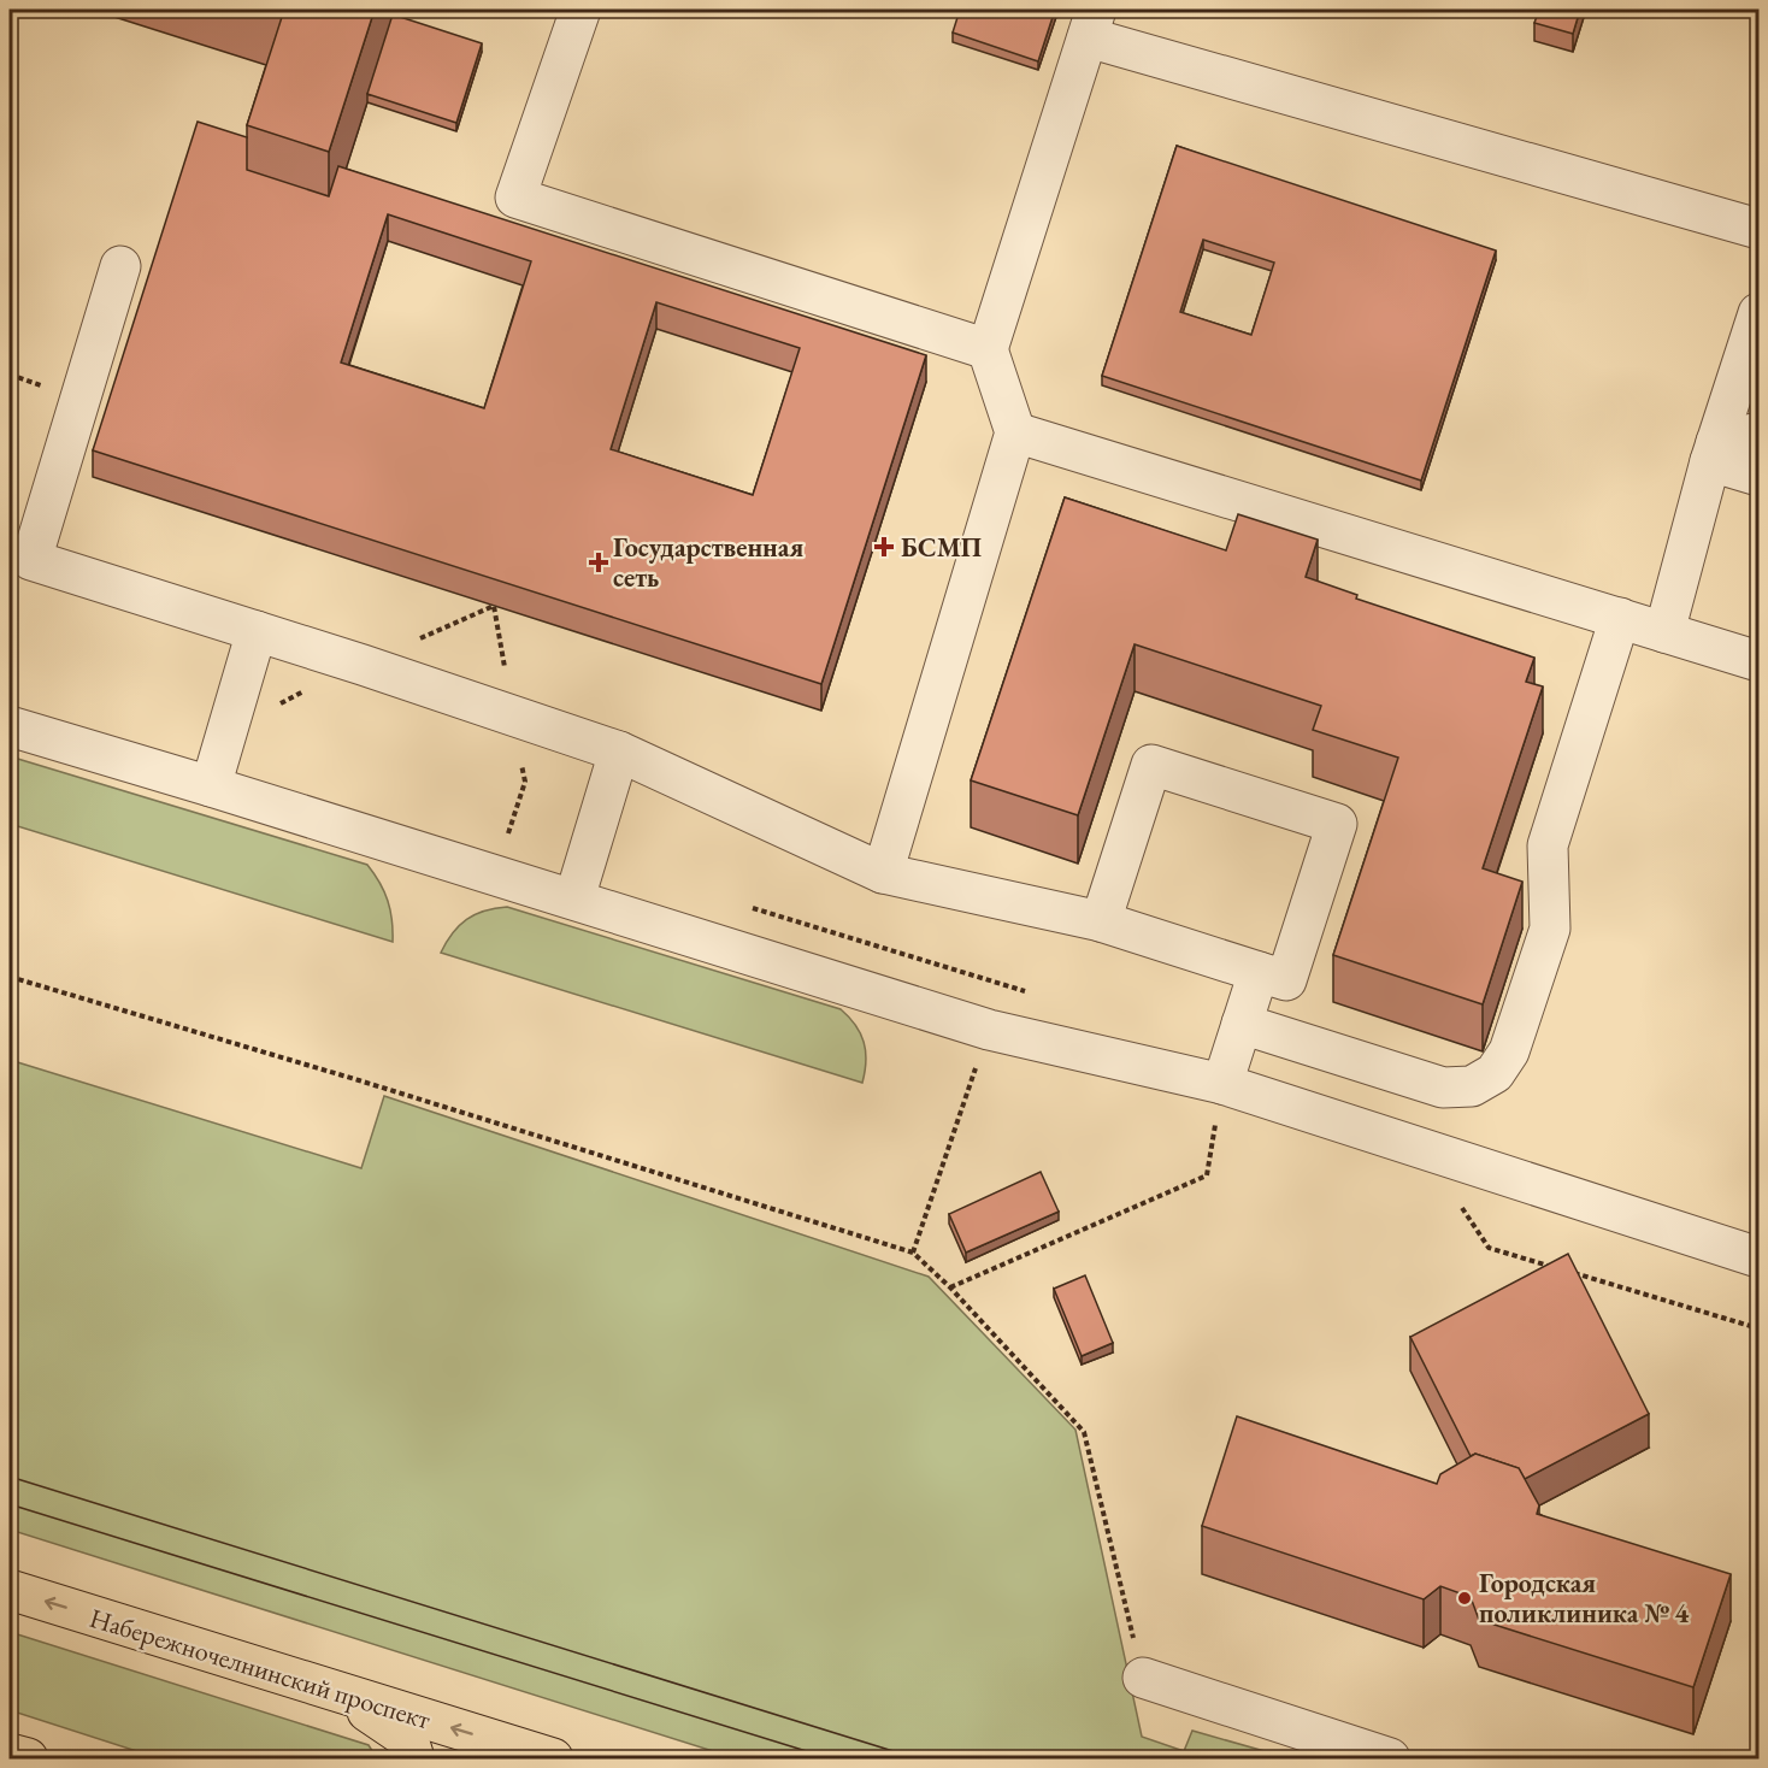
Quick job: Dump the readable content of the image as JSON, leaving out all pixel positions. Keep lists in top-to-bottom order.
{
  "streets": {
    "main road": ["Набережночелнинский проспект"]
  },
  "one_way": ["Набережночелнинский проспект"],
  "places": {
    "health": ["БСМП", "Государственная сеть"],
    "other": ["Городская поликлиника № 4"]
  }
}
